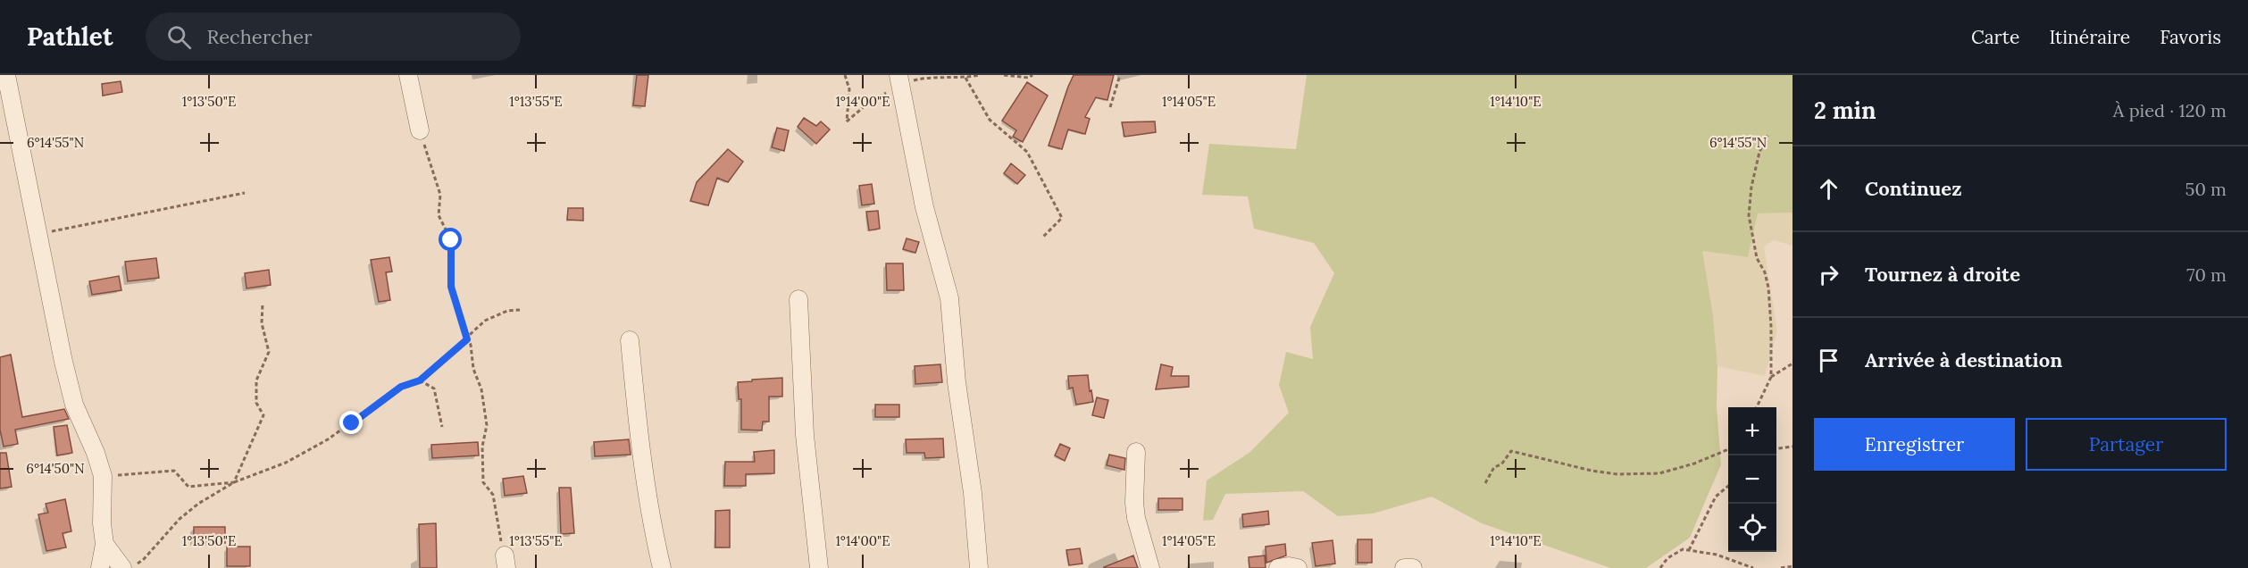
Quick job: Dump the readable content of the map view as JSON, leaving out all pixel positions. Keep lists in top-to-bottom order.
{
  "page": {
    "header": "Pathlet",
    "search": "Rechercher",
    "nav": ["Carte", "Itinéraire", "Favoris"],
    "heading": ["2 min", "À pied · 120 m"],
    "list": [
      ["Continuez", "50 m"],
      ["Tournez à droite", "70 m"],
      "Arrivée à destination"
    ],
    "buttons": ["Enregistrer", "Partager"],
    "map_buttons": ["+", "−"]
  },
  "coordinates": [
    "1°13'50\"E",
    "1°13'55\"E",
    "1°14'00\"E",
    "1°14'05\"E",
    "1°14'10\"E",
    "6°14'55\"N",
    "6°14'50\"N"
  ]
}
